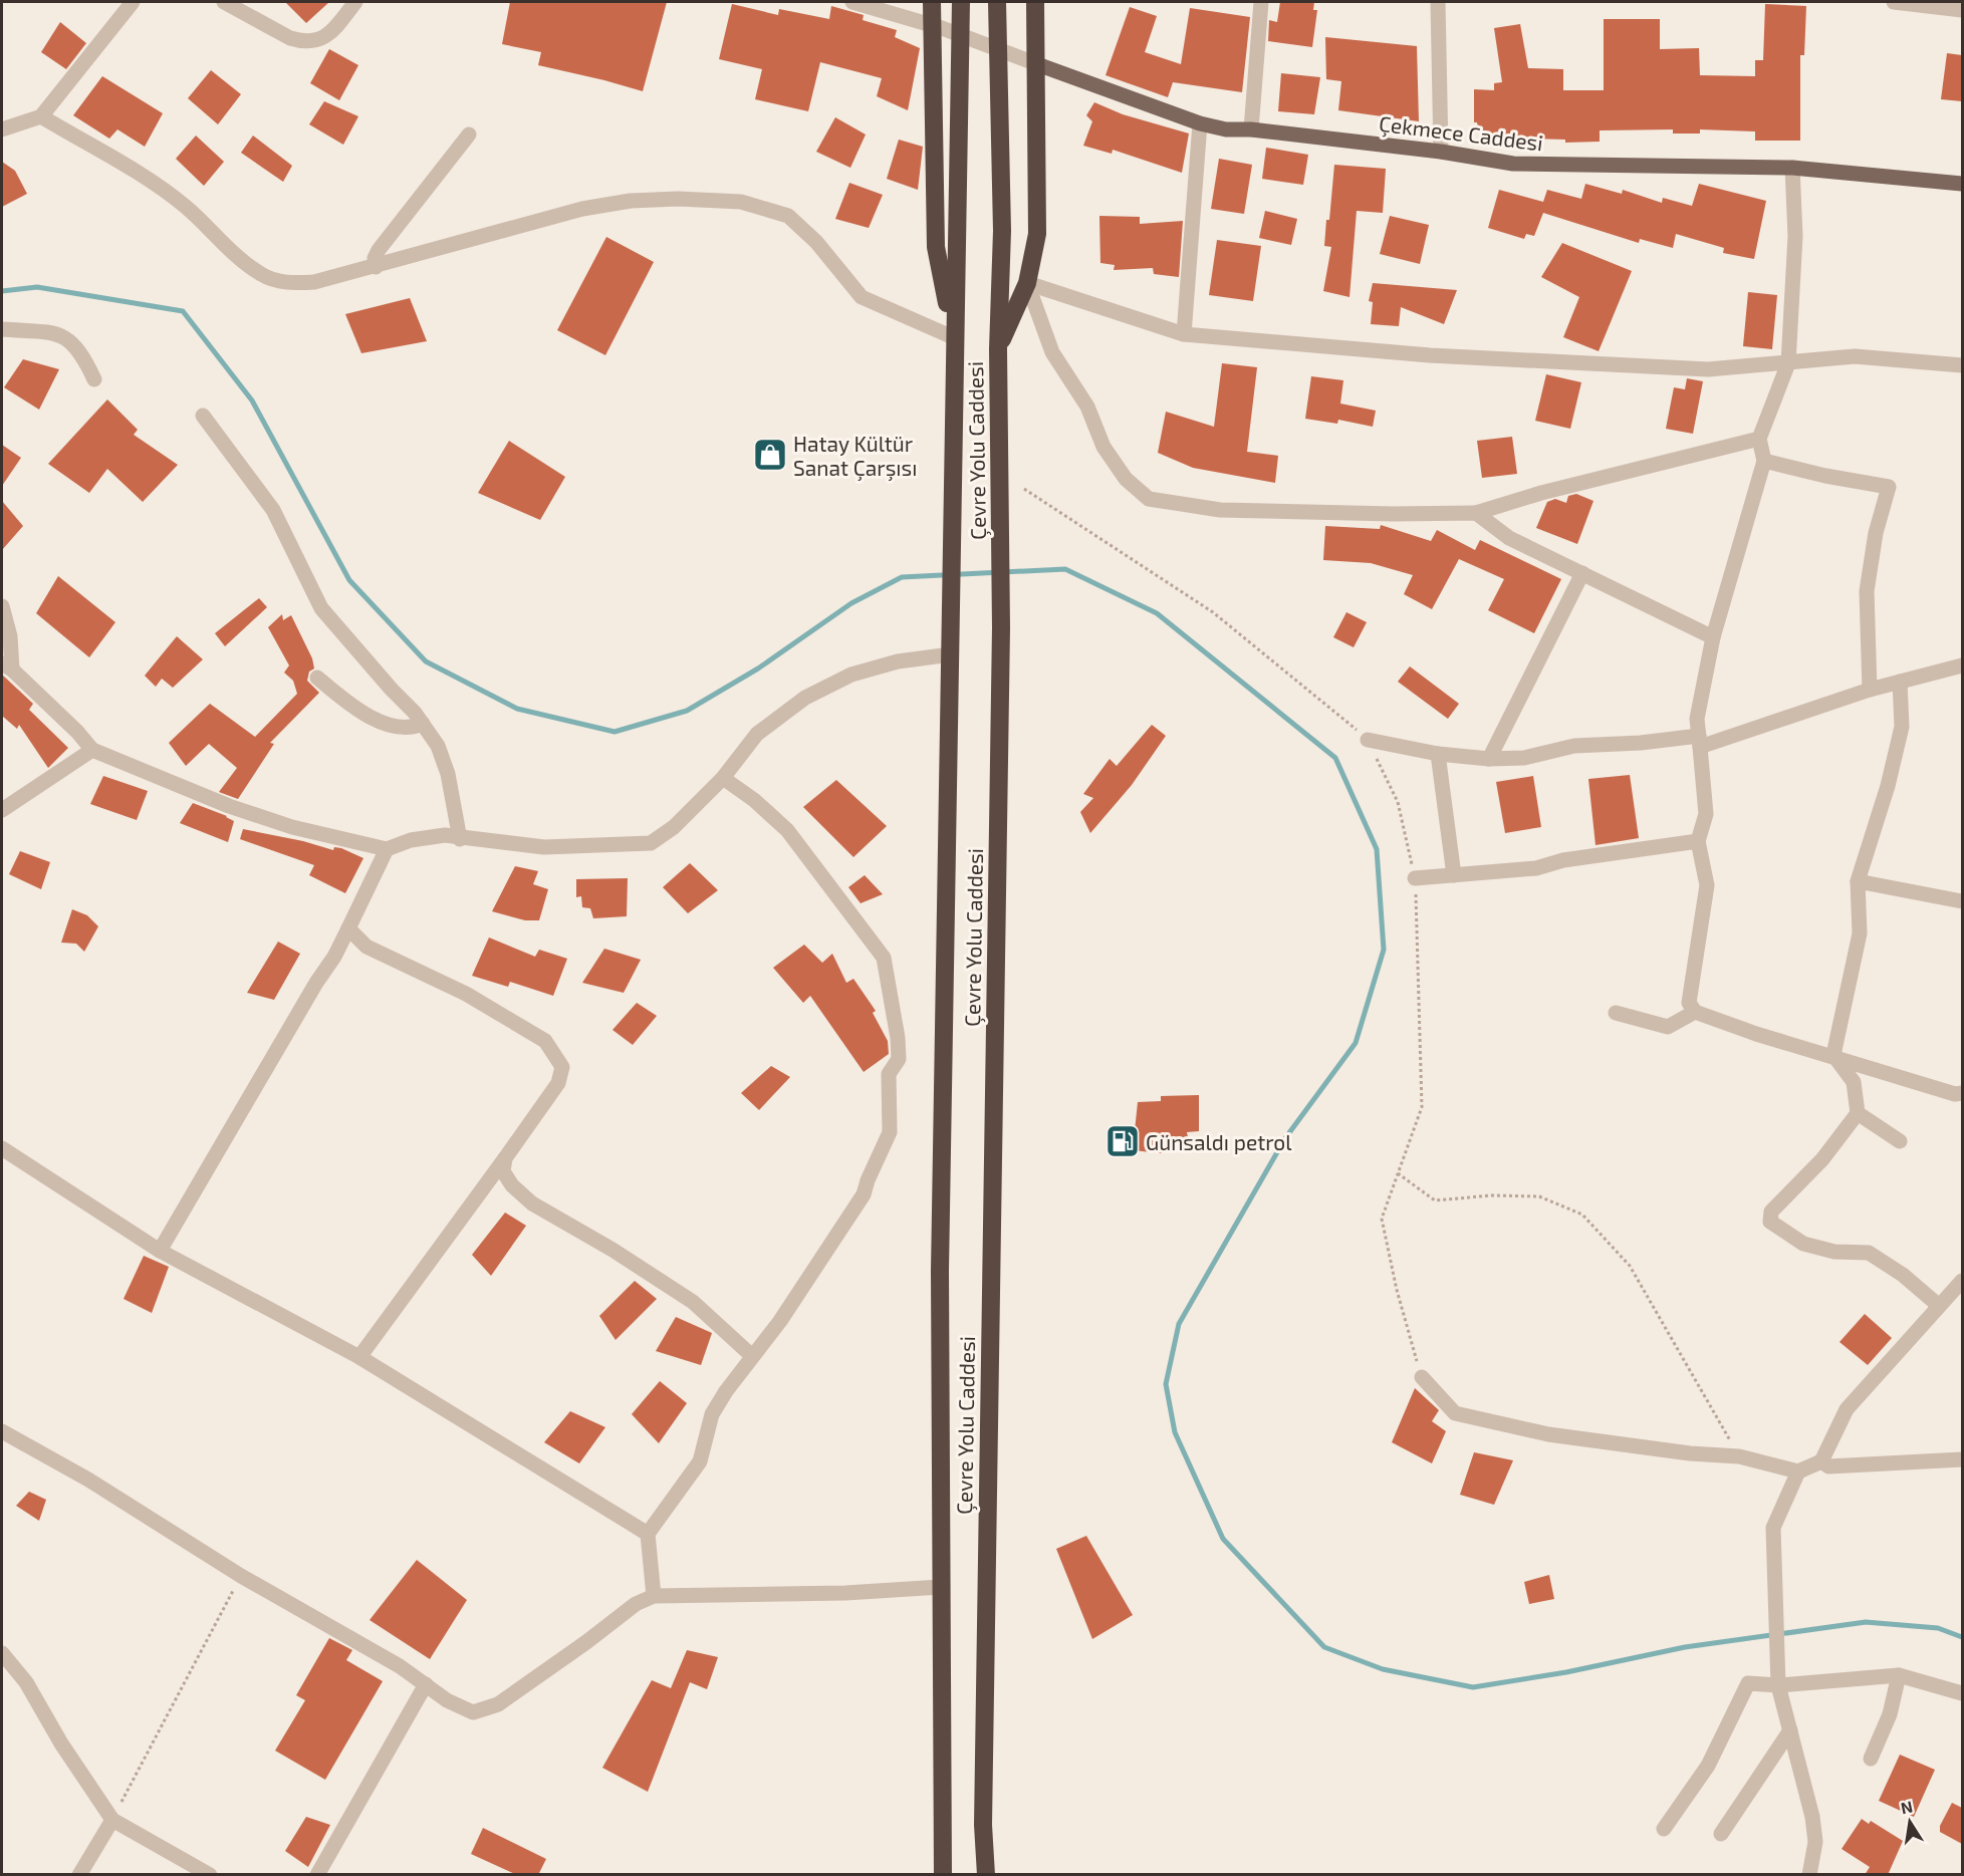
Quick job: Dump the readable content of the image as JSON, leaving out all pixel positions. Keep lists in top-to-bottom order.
{
  "streets": {
    "highway": ["Çevre Yolu Caddesi"],
    "main road": ["Çekmece Caddesi"]
  },
  "places": {
    "shop": ["Hatay Kültür Sanat Çarşısı"],
    "fuel station": ["Günsaldı petrol"]
  },
  "north": "top"
}
